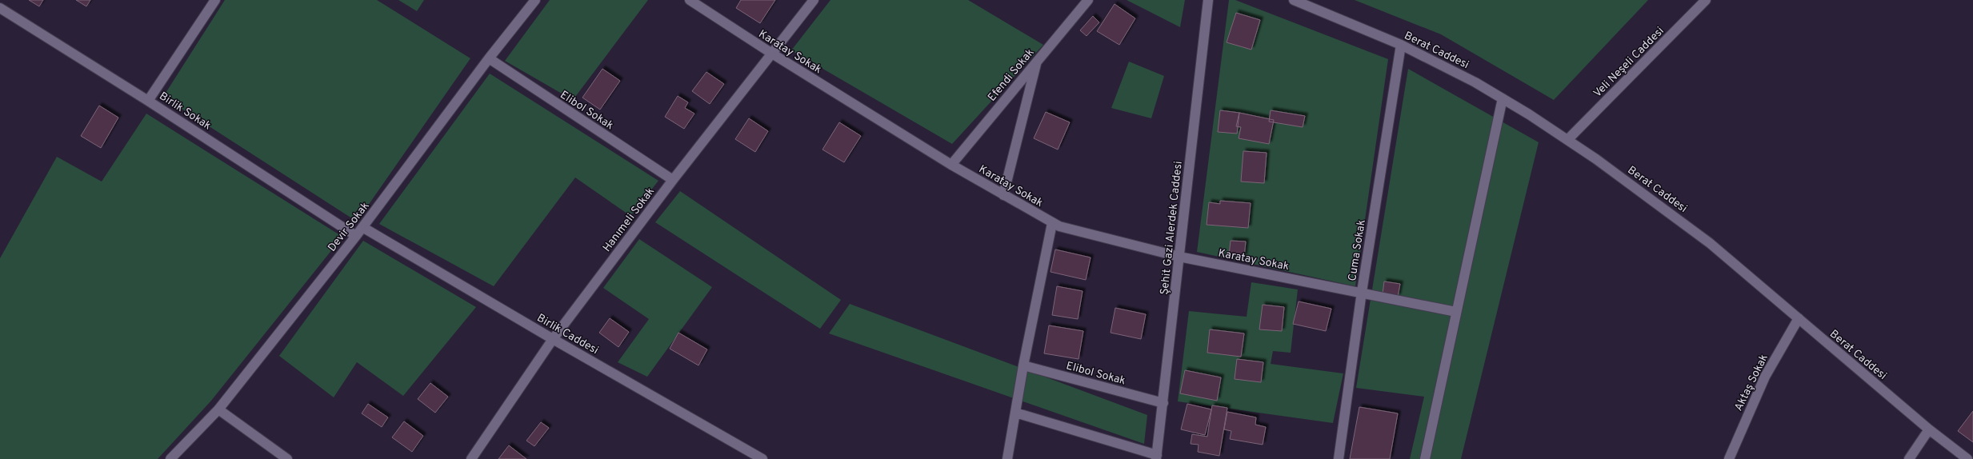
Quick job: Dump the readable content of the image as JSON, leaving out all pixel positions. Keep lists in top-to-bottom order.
{
  "streets": {
    "street": [
      "Berat Caddesi",
      "Karatay Sokak",
      "Veli Neşeli Caddesi",
      "Efendi Sokak",
      "Elibol Sokak",
      "Birlik Sokak",
      "Hanımeli Sokak",
      "Devir Sokak",
      "Şehit Gazi Alerdek Caddesi",
      "Cuma Sokak",
      "Birlik Caddesi",
      "Aktaş Sokak"
    ]
  },
  "crossings": [
    ["Berat Caddesi", "Veli Neşeli Caddesi"],
    ["Berat Caddesi", "Cuma Sokak"],
    ["Berat Caddesi", "Aktaş Sokak"],
    ["Karatay Sokak", "Efendi Sokak"],
    ["Karatay Sokak", "Hanımeli Sokak"],
    ["Karatay Sokak", "Şehit Gazi Alerdek Caddesi"],
    ["Karatay Sokak", "Cuma Sokak"],
    ["Elibol Sokak", "Hanımeli Sokak"],
    ["Elibol Sokak", "Devir Sokak"],
    ["Elibol Sokak", "Şehit Gazi Alerdek Caddesi"],
    ["Birlik Sokak", "Devir Sokak"],
    ["Hanımeli Sokak", "Birlik Caddesi"],
    ["Devir Sokak", "Birlik Caddesi"]
  ]
}
